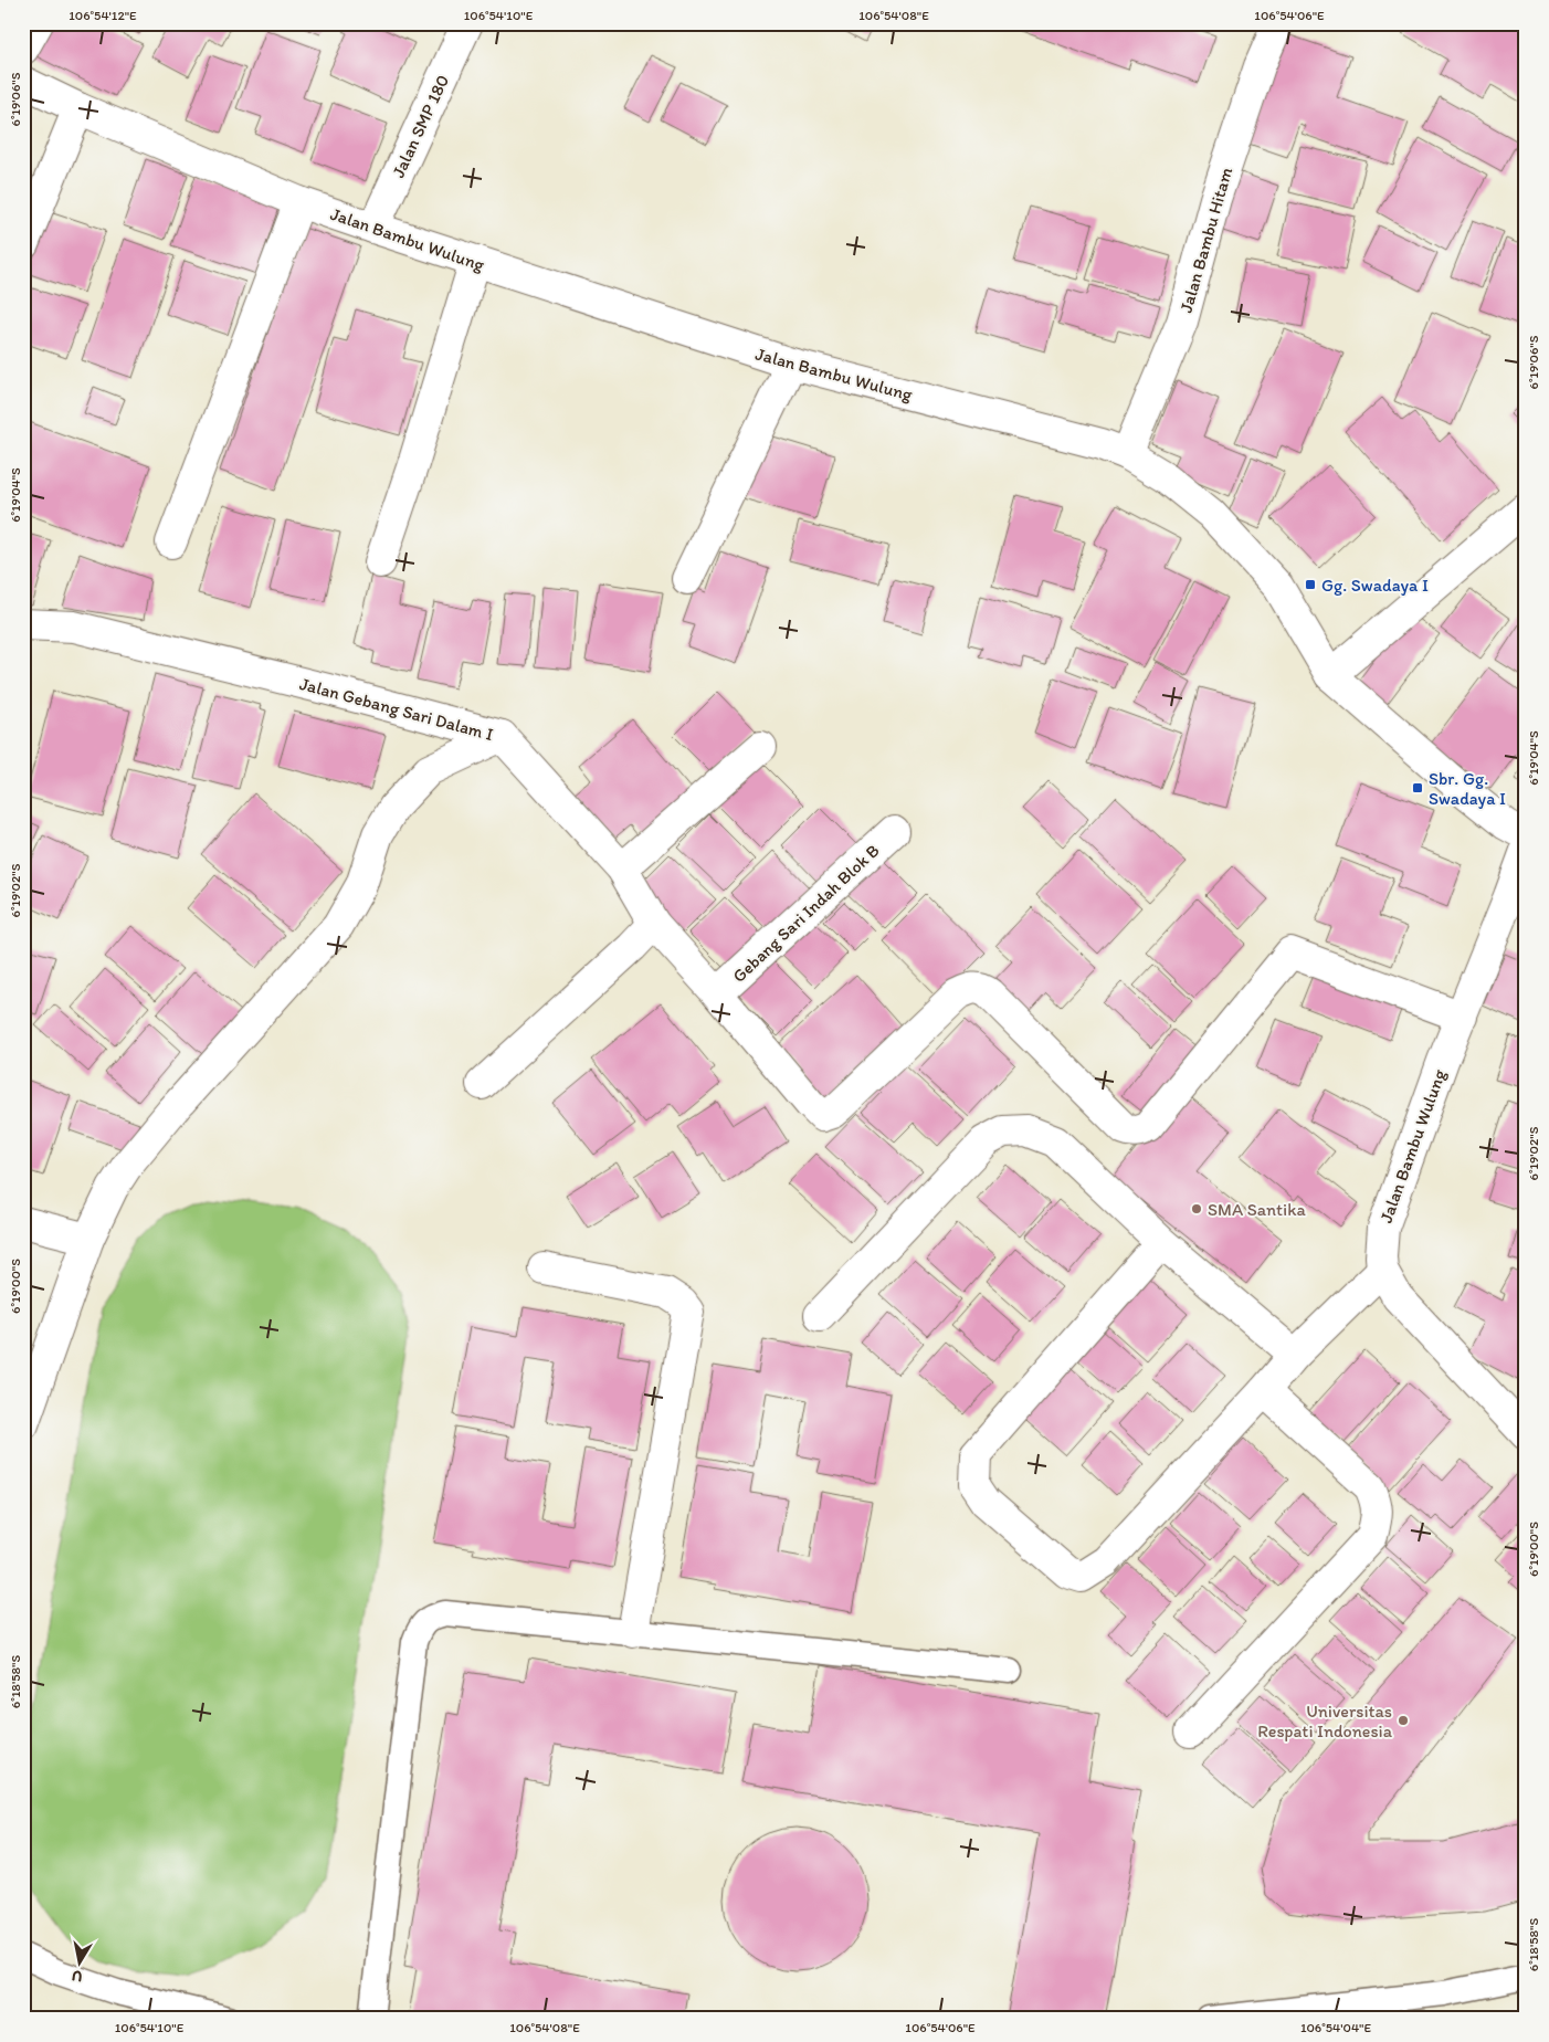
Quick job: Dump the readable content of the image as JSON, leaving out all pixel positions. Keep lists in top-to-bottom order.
{
  "streets": {
    "street": [
      "Jalan SMP 180",
      "Jalan Bambu Wulung",
      "Jalan Bambu Hitam",
      "Jalan Gebang Sari Dalam I",
      "Gebang Sari Indah Blok B"
    ]
  },
  "crossings": [
    ["Jalan SMP 180", "Jalan Bambu Wulung"],
    ["Jalan Bambu Wulung", "Jalan Bambu Hitam"],
    ["Jalan Bambu Wulung", "Jalan Gebang Sari Dalam I"],
    ["Jalan Gebang Sari Dalam I", "Gebang Sari Indah Blok B"]
  ],
  "places": {
    "transit": ["Gg. Swadaya I", "Sbr. Gg. Swadaya I"],
    "other": ["SMA Santika", "Universitas Respati Indonesia"]
  },
  "north": "bottom",
  "coordinates": [
    "106°54'12\"E",
    "106°54'10\"E",
    "106°54'08\"E",
    "106°54'06\"E",
    "6°19'06\"S",
    "6°19'04\"S",
    "6°19'02\"S",
    "6°19'00\"S",
    "6°18'58\"S",
    "106°54'04\"E"
  ]
}
